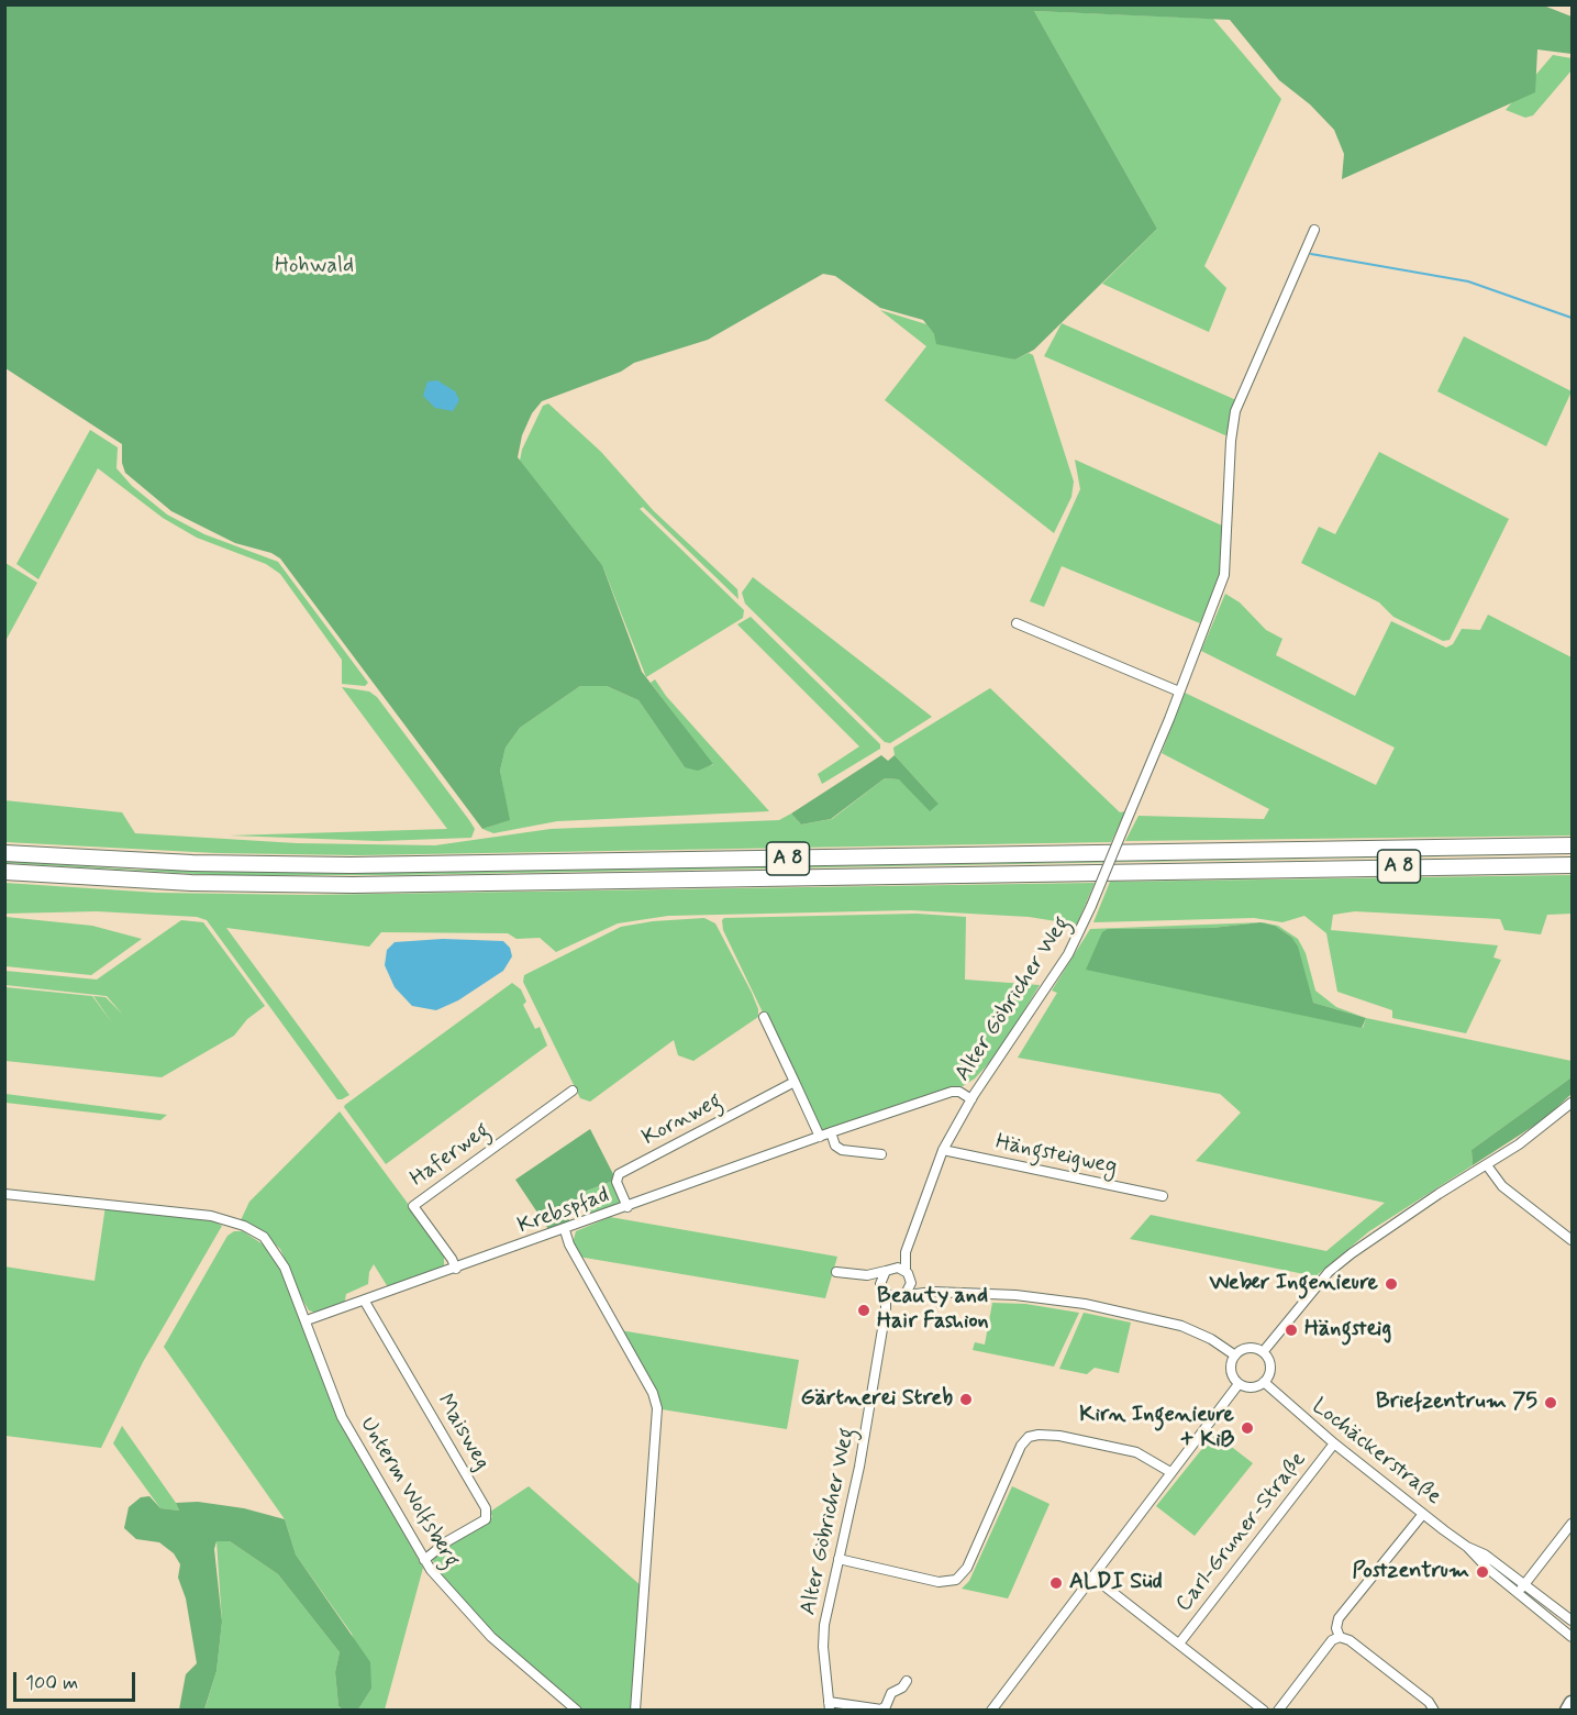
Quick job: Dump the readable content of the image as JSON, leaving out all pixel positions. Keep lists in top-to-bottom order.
{
  "streets": {
    "highway": ["A 8"],
    "street": [
      "Alter Göbricher Weg",
      "Kornweg",
      "Haferweg",
      "Hängsteigweg",
      "Krebspfad",
      "Maisweg",
      "Lochäckerstraße",
      "Unterm Wolfsberg",
      "Carl-Gruner-Straße"
    ]
  },
  "crossings": [
    ["Alter Göbricher Weg", "Hängsteigweg"],
    ["Alter Göbricher Weg", "Krebspfad"],
    ["Kornweg", "Krebspfad"],
    ["Haferweg", "Krebspfad"],
    ["Krebspfad", "Maisweg"],
    ["Krebspfad", "Unterm Wolfsberg"],
    ["Maisweg", "Unterm Wolfsberg"],
    ["Lochäckerstraße", "Carl-Gruner-Straße"]
  ],
  "parks": ["Hohwald"],
  "places": [
    "Weber Ingenieure",
    "Beauty and Hair Fashion",
    "Hängsteig",
    "Gärtnerei Streb",
    "Briefzentrum 75",
    "Kirn Ingenieure + KiB",
    "Postzentrum",
    "ALDI Süd"
  ],
  "scale_bar": "100 m"
}
